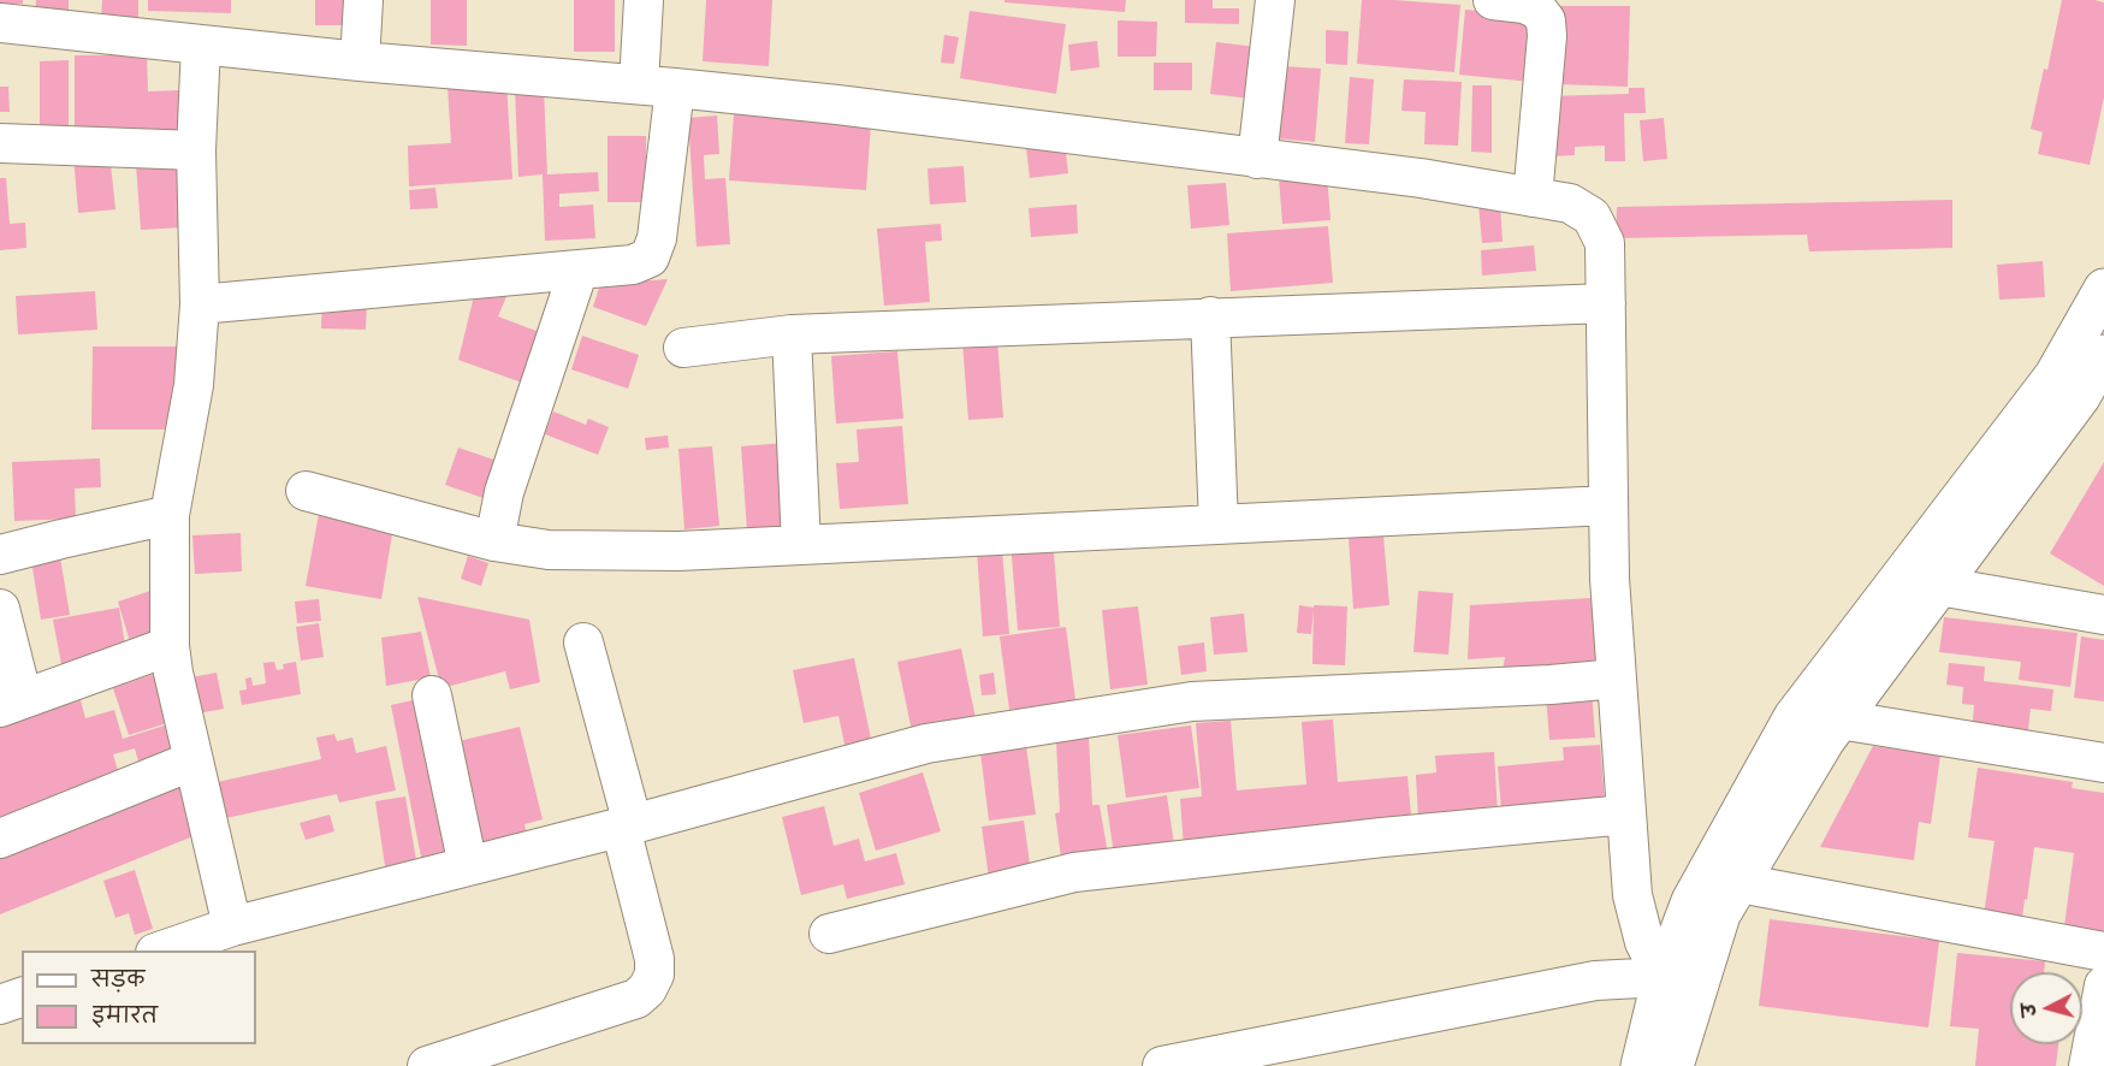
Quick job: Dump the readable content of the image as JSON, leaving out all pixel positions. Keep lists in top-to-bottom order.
{
  "legend": ["सड़क", "इमारत"],
  "north": "left"
}
